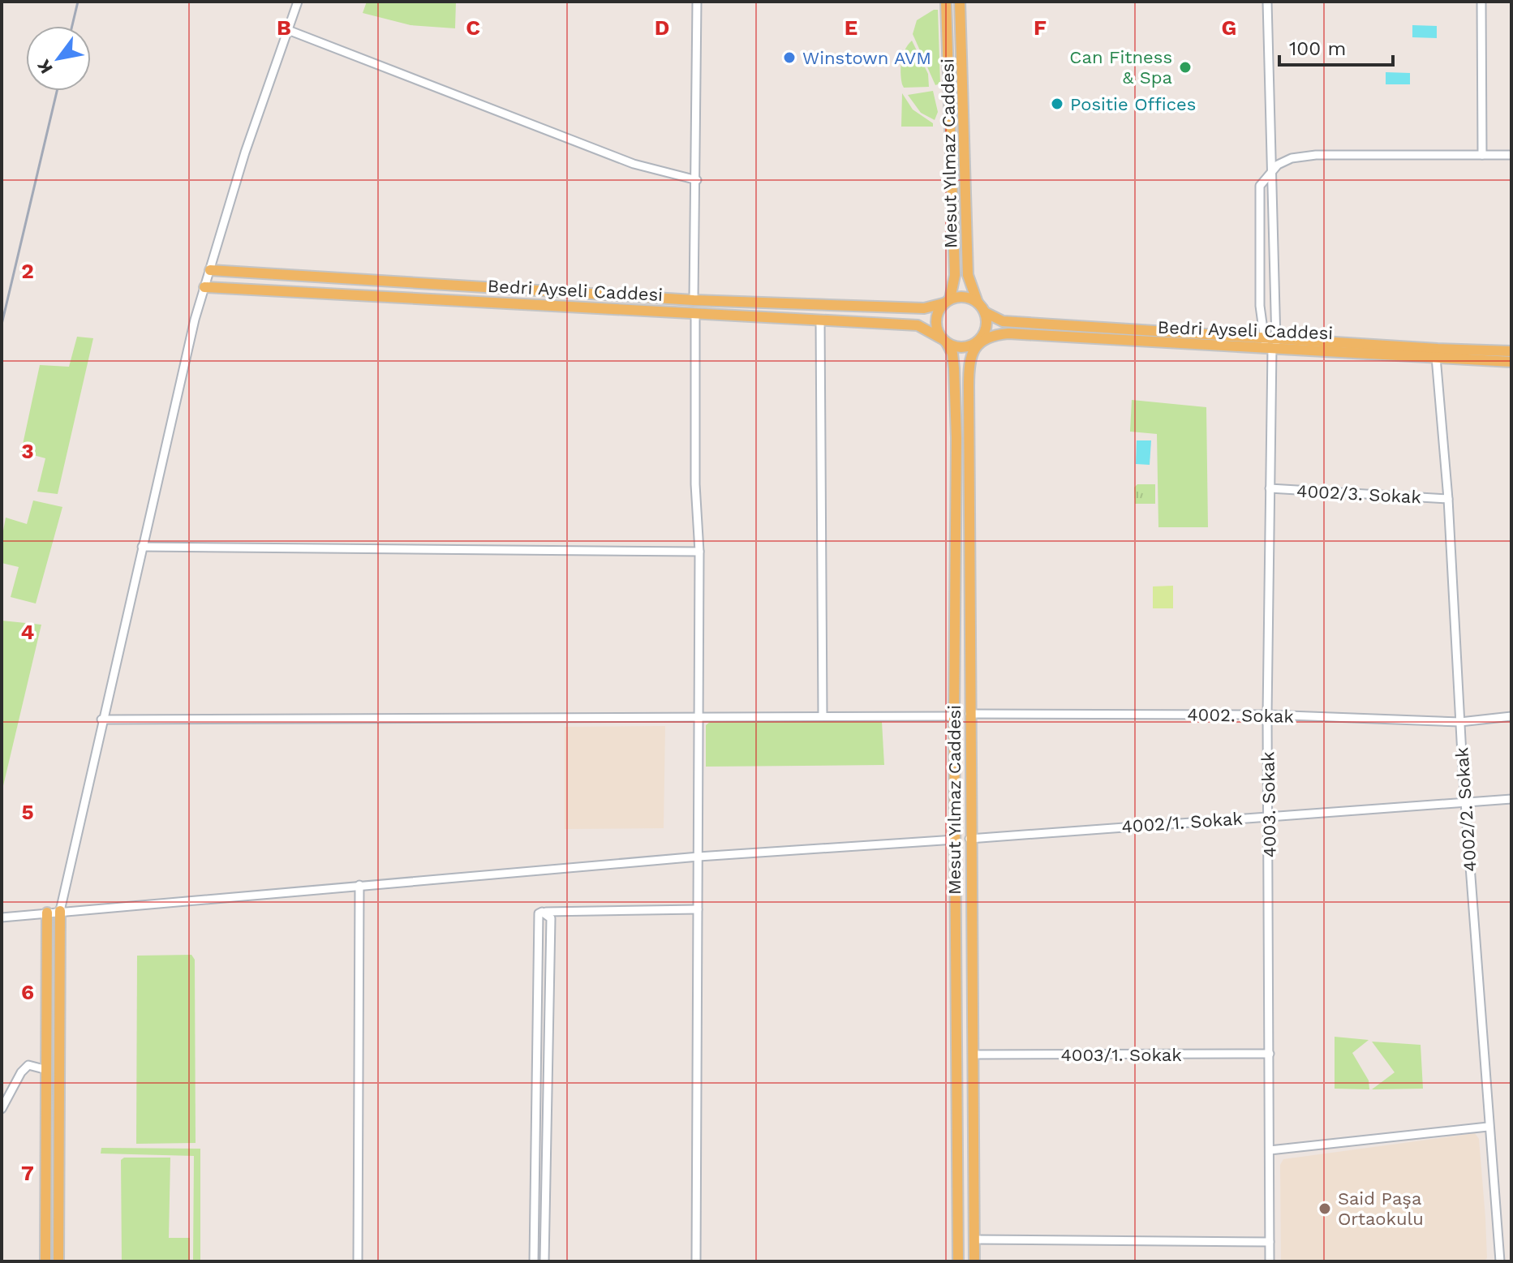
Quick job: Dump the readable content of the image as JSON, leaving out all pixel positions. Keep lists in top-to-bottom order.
{
  "streets": {
    "main road": ["Mesut Yılmaz Caddesi", "Bedri Ayseli Caddesi"],
    "street": [
      "4002/3. Sokak",
      "4002. Sokak",
      "4003. Sokak",
      "4002/2. Sokak",
      "4002/1. Sokak",
      "4003/1. Sokak"
    ]
  },
  "crossings": [
    ["Mesut Yılmaz Caddesi", "Bedri Ayseli Caddesi"],
    ["Mesut Yılmaz Caddesi", "4002. Sokak"],
    ["Mesut Yılmaz Caddesi", "4002/1. Sokak"],
    ["Mesut Yılmaz Caddesi", "4003/1. Sokak"],
    ["Bedri Ayseli Caddesi", "4003. Sokak"],
    ["Bedri Ayseli Caddesi", "4002/2. Sokak"],
    ["4002/3. Sokak", "4003. Sokak"],
    ["4002/3. Sokak", "4002/2. Sokak"],
    ["4002. Sokak", "4003. Sokak"],
    ["4002. Sokak", "4002/2. Sokak"],
    ["4003. Sokak", "4002/1. Sokak"],
    ["4003. Sokak", "4003/1. Sokak"],
    ["4002/2. Sokak", "4002/1. Sokak"]
  ],
  "places": [
    "Winstown AVM",
    "Can Fitness & Spa",
    "Positie Offices",
    "Said Paşa Ortaokulu"
  ],
  "scale_bar": "100 m",
  "north": "bottom left",
  "grid": {
    "columns": [
      "B",
      "C",
      "D",
      "E",
      "F",
      "G"
    ],
    "rows": [
      "2",
      "3",
      "4",
      "5",
      "6",
      "7"
    ]
  }
}
